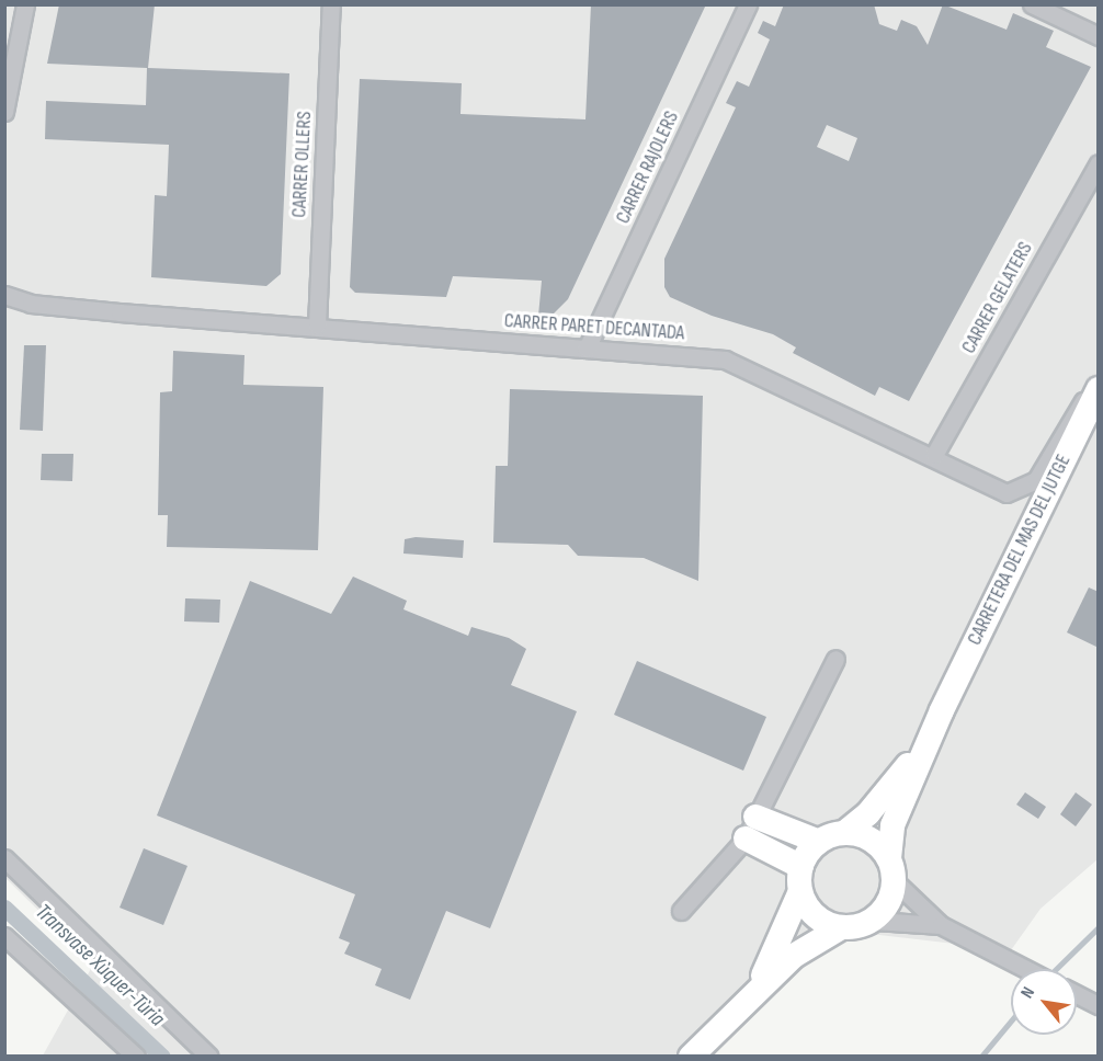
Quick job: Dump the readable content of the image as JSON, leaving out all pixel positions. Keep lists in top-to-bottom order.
{
  "streets": {
    "street": [
      "CARRER OLLERS",
      "CARRER RAJOLERS",
      "CARRER GELATERS",
      "CARRER PARET DECANTADA",
      "CARRETERA DEL MAS DEL JUTGE"
    ]
  },
  "crossings": [
    ["CARRER OLLERS", "CARRER PARET DECANTADA"],
    ["CARRER RAJOLERS", "CARRER PARET DECANTADA"],
    ["CARRER GELATERS", "CARRER PARET DECANTADA"]
  ],
  "water": ["Transvase Xùquer-Tùria"],
  "north": "top left"
}
